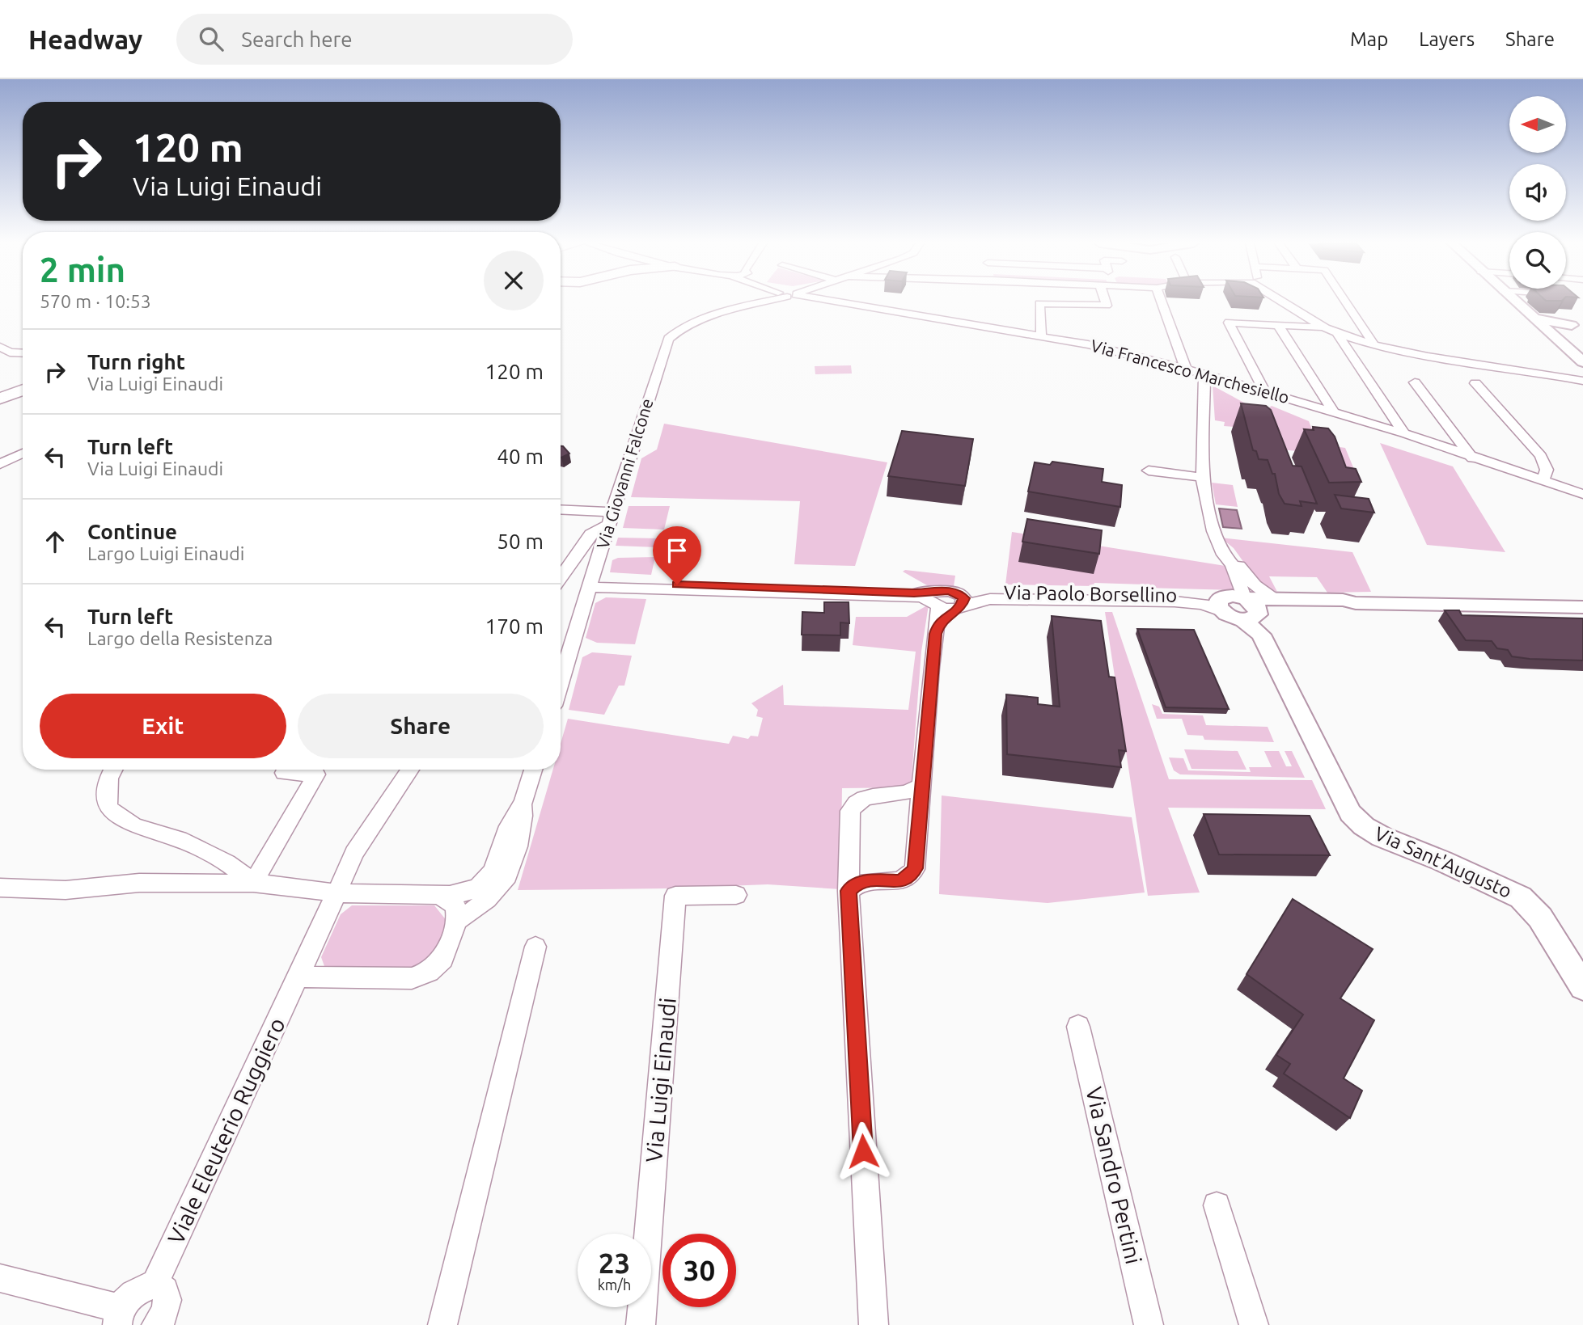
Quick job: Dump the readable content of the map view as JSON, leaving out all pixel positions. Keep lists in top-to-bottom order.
{
  "streets": {
    "main road": ["Via Paolo Borsellino", "Via Sant'Augusto"],
    "street": [
      "Via Francesco Marchesiello",
      "Via Giovanni Falcone",
      "Via Luigi Einaudi",
      "Viale Eleuterio Ruggiero",
      "Via Sandro Pertini"
    ]
  },
  "crossings": [
    ["Via Giovanni Falcone", "Via Paolo Borsellino"],
    ["Via Paolo Borsellino", "Via Sant'Augusto"]
  ],
  "north": "left",
  "page": {
    "header": "Headway",
    "search": "Search here",
    "nav": ["Map", "Layers", "Share"],
    "turn": ["120 m", "Via Luigi Einaudi"],
    "heading": ["2 min", "570 m · 10:53"],
    "list": [
      {
        "name": "Turn right",
        "note": "Via Luigi Einaudi",
        "value": "120 m"
      },
      {
        "name": "Turn left",
        "note": "Via Luigi Einaudi",
        "value": "40 m"
      },
      {
        "name": "Continue",
        "note": "Largo Luigi Einaudi",
        "value": "50 m"
      },
      {
        "name": "Turn left",
        "note": "Largo della Resistenza",
        "value": "170 m"
      }
    ],
    "buttons": ["Exit", "Share"],
    "speed": "23 km/h",
    "limit": "30"
  }
}
